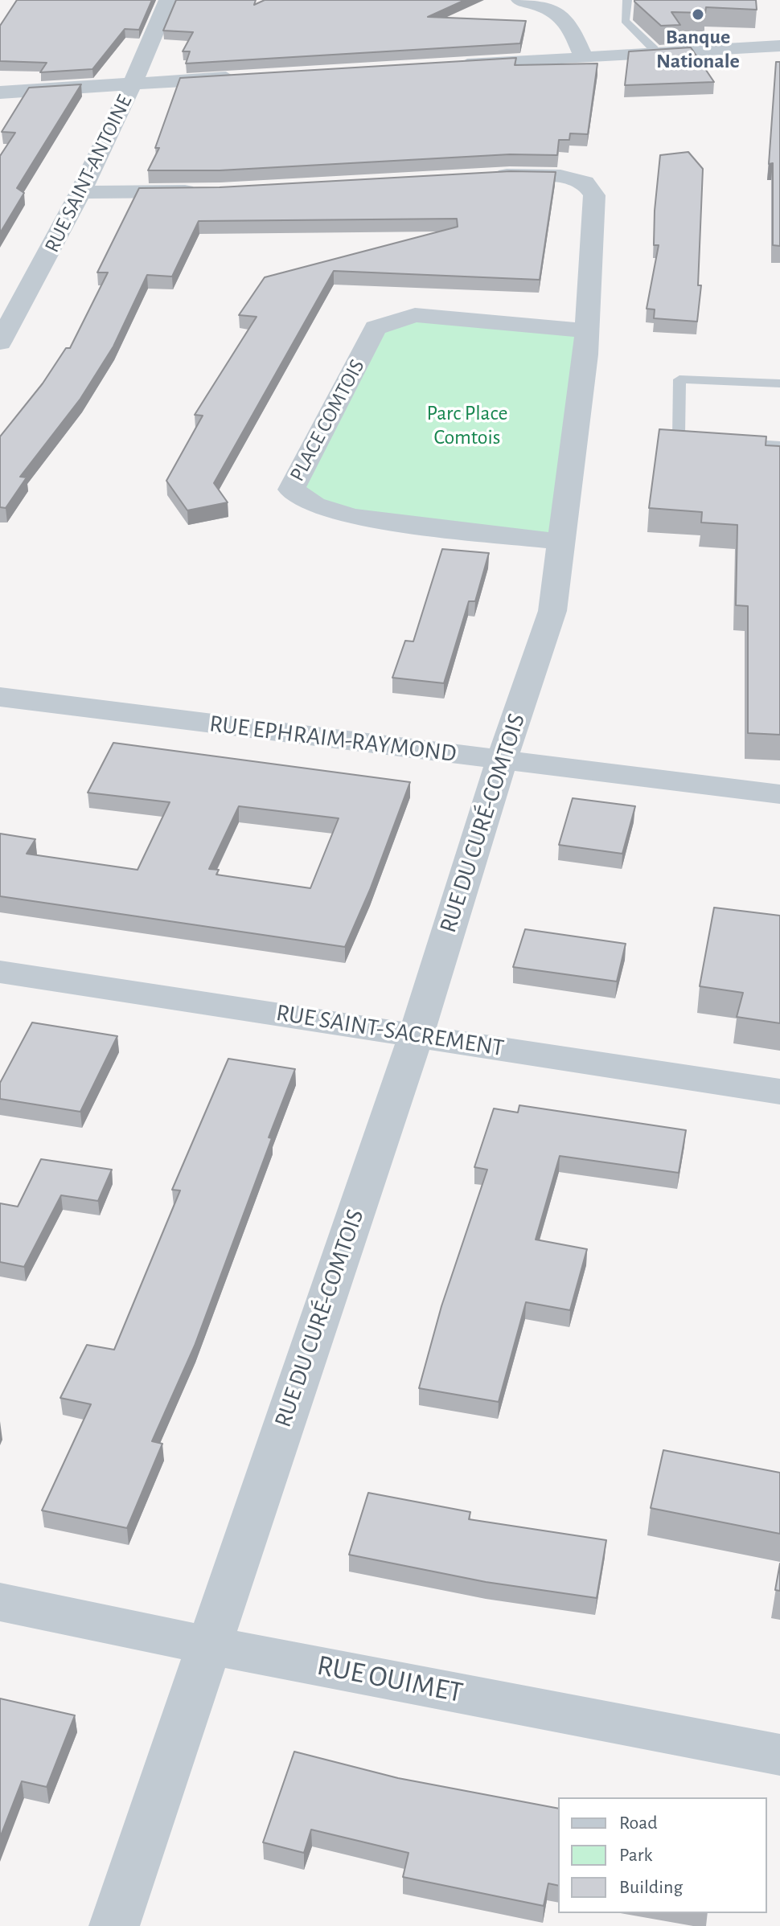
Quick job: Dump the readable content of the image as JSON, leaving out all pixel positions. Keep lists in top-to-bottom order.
{
  "streets": {
    "street": [
      "RUE SAINT-ANTOINE",
      "PLACE COMTOIS",
      "RUE EPHRAIM-RAYMOND",
      "RUE DU CURÉ-COMTOIS",
      "RUE SAINT-SACREMENT",
      "RUE OUIMET"
    ]
  },
  "crossings": [
    ["PLACE COMTOIS", "RUE DU CURÉ-COMTOIS"],
    ["RUE EPHRAIM-RAYMOND", "RUE DU CURÉ-COMTOIS"],
    ["RUE DU CURÉ-COMTOIS", "RUE SAINT-SACREMENT"],
    ["RUE DU CURÉ-COMTOIS", "RUE OUIMET"]
  ],
  "parks": ["Parc Place Comtois"],
  "places": ["Banque Nationale"],
  "legend": ["Road", "Park", "Building"]
}
